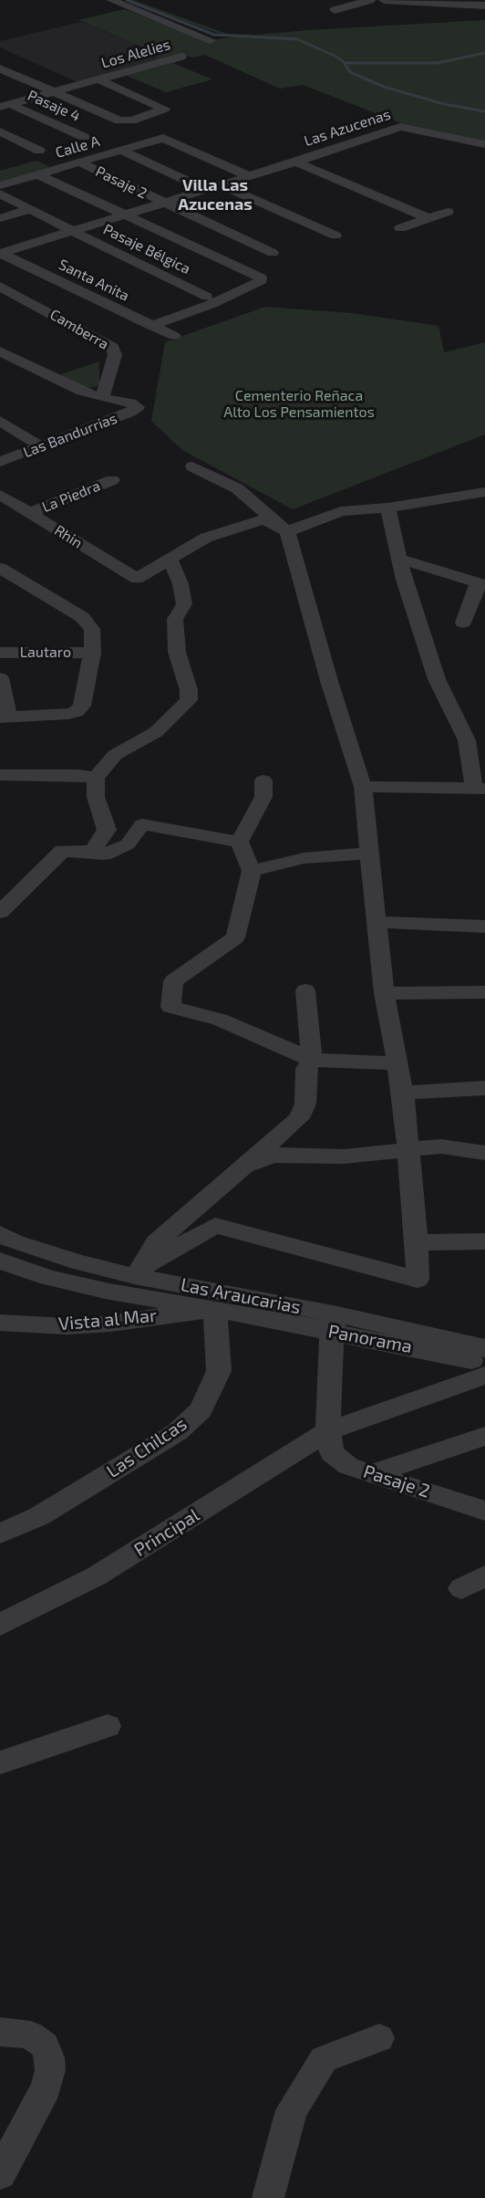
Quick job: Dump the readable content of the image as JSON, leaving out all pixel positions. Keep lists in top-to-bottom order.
{
  "streets": {
    "street": [
      "Los Alelies",
      "Pasaje 4",
      "Las Azucenas",
      "Calle A",
      "Pasaje 2",
      "Pasaje Bélgica",
      "Santa Anita",
      "Camberra",
      "Las Bandurrias",
      "La Piedra",
      "Rhin",
      "Lautaro",
      "Las Araucarias",
      "Vista al Mar",
      "Panorama",
      "Las Chilcas",
      "Principal"
    ]
  },
  "crossings": [
    ["Los Alelies", "Pasaje 4"],
    ["Las Azucenas", "Calle A"],
    ["Las Azucenas", "Pasaje 2"],
    ["Las Azucenas", "Pasaje Bélgica"],
    ["Las Azucenas", "Santa Anita"],
    ["Calle A", "Pasaje 2"],
    ["Pasaje 2", "Principal"],
    ["Camberra", "Las Bandurrias"],
    ["La Piedra", "Rhin"],
    ["Las Araucarias", "Panorama"],
    ["Vista al Mar", "Panorama"],
    ["Vista al Mar", "Las Chilcas"],
    ["Panorama", "Las Chilcas"]
  ],
  "districts": ["Villa Las Azucenas"],
  "parks": ["Cementerio Reñaca Alto Los Pensamientos"]
}
